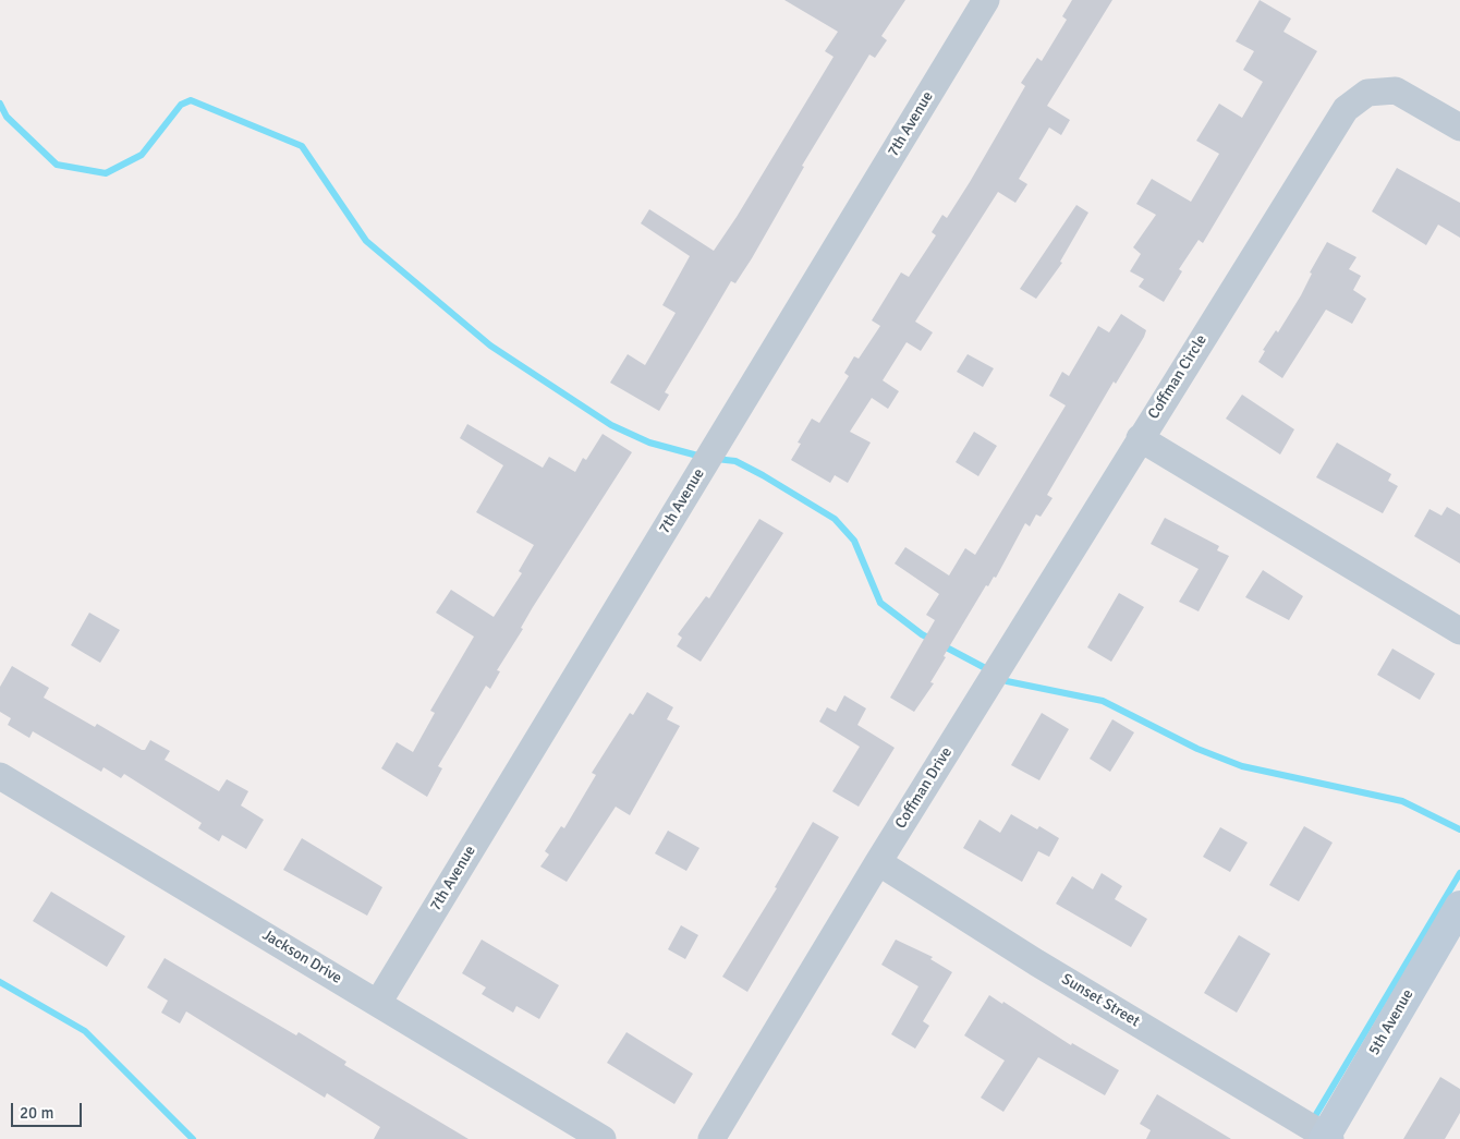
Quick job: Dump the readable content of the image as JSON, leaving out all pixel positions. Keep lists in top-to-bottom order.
{
  "streets": {
    "street": [
      "7th Avenue",
      "Coffman Circle",
      "Coffman Drive",
      "Jackson Drive",
      "Sunset Street",
      "5th Avenue"
    ]
  },
  "crossings": [
    ["7th Avenue", "Jackson Drive"],
    ["Coffman Circle", "Coffman Drive"],
    ["Coffman Drive", "Sunset Street"],
    ["Sunset Street", "5th Avenue"]
  ],
  "scale_bar": "20 m"
}
